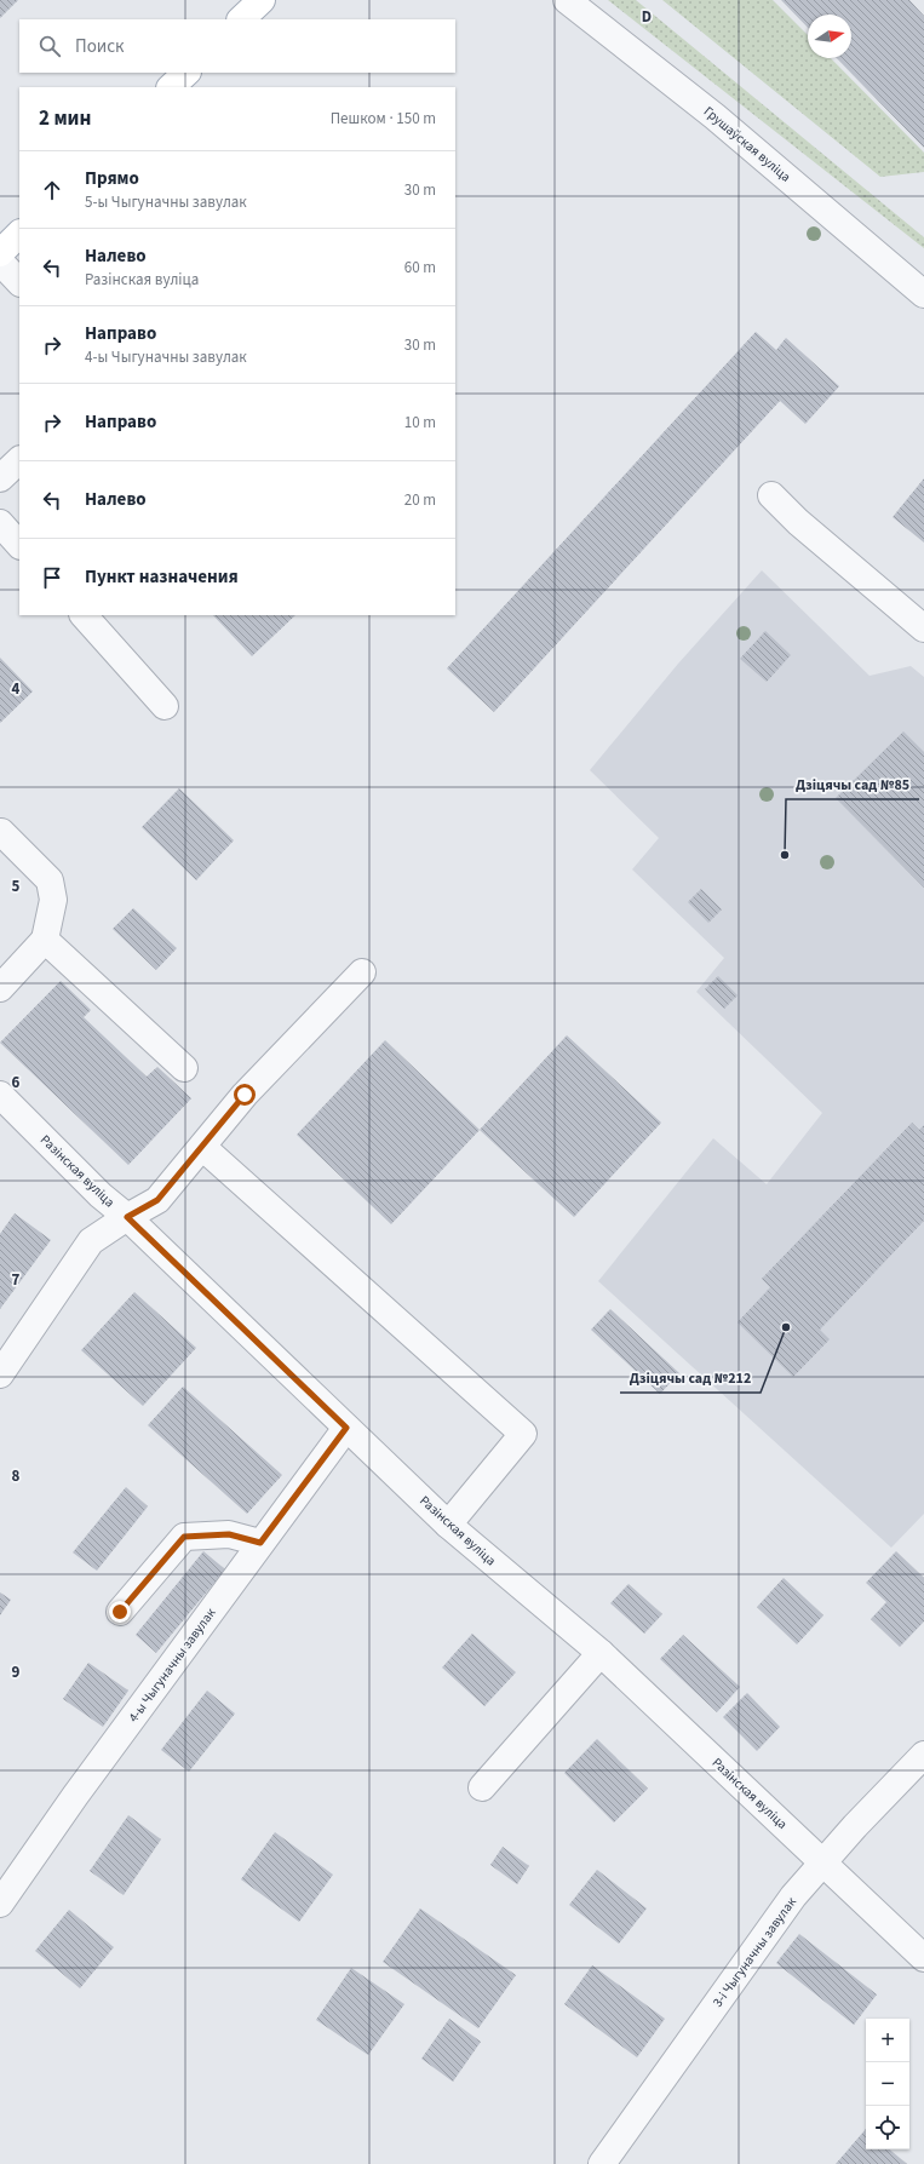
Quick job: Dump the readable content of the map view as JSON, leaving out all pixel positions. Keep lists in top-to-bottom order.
{
  "streets": {
    "street": [
      "Грушаўская вуліца",
      "Разінская вуліца",
      "4-ы Чыгуначны завулак",
      "3-і Чыгуначны завулак"
    ]
  },
  "crossings": [
    ["Разінская вуліца", "4-ы Чыгуначны завулак"],
    ["Разінская вуліца", "3-і Чыгуначны завулак"]
  ],
  "places": ["Дзіцячы сад №85", "Дзіцячы сад №212"],
  "north": "right",
  "page": {
    "search": "Поиск",
    "heading": ["2 мин", "Пешком · 150 m"],
    "list": [
      ["Прямо", "5-ы Чыгуначны завулак", "30 m"],
      ["Налево", "Разінская вуліца", "60 m"],
      ["Направо", "4-ы Чыгуначны завулак", "30 m"],
      ["Направо", "10 m"],
      ["Налево", "20 m"],
      "Пункт назначения"
    ],
    "map_buttons": ["+", "−"]
  },
  "grid": {
    "columns": ["D"],
    "rows": [
      "4",
      "5",
      "6",
      "7",
      "8",
      "9"
    ]
  }
}
